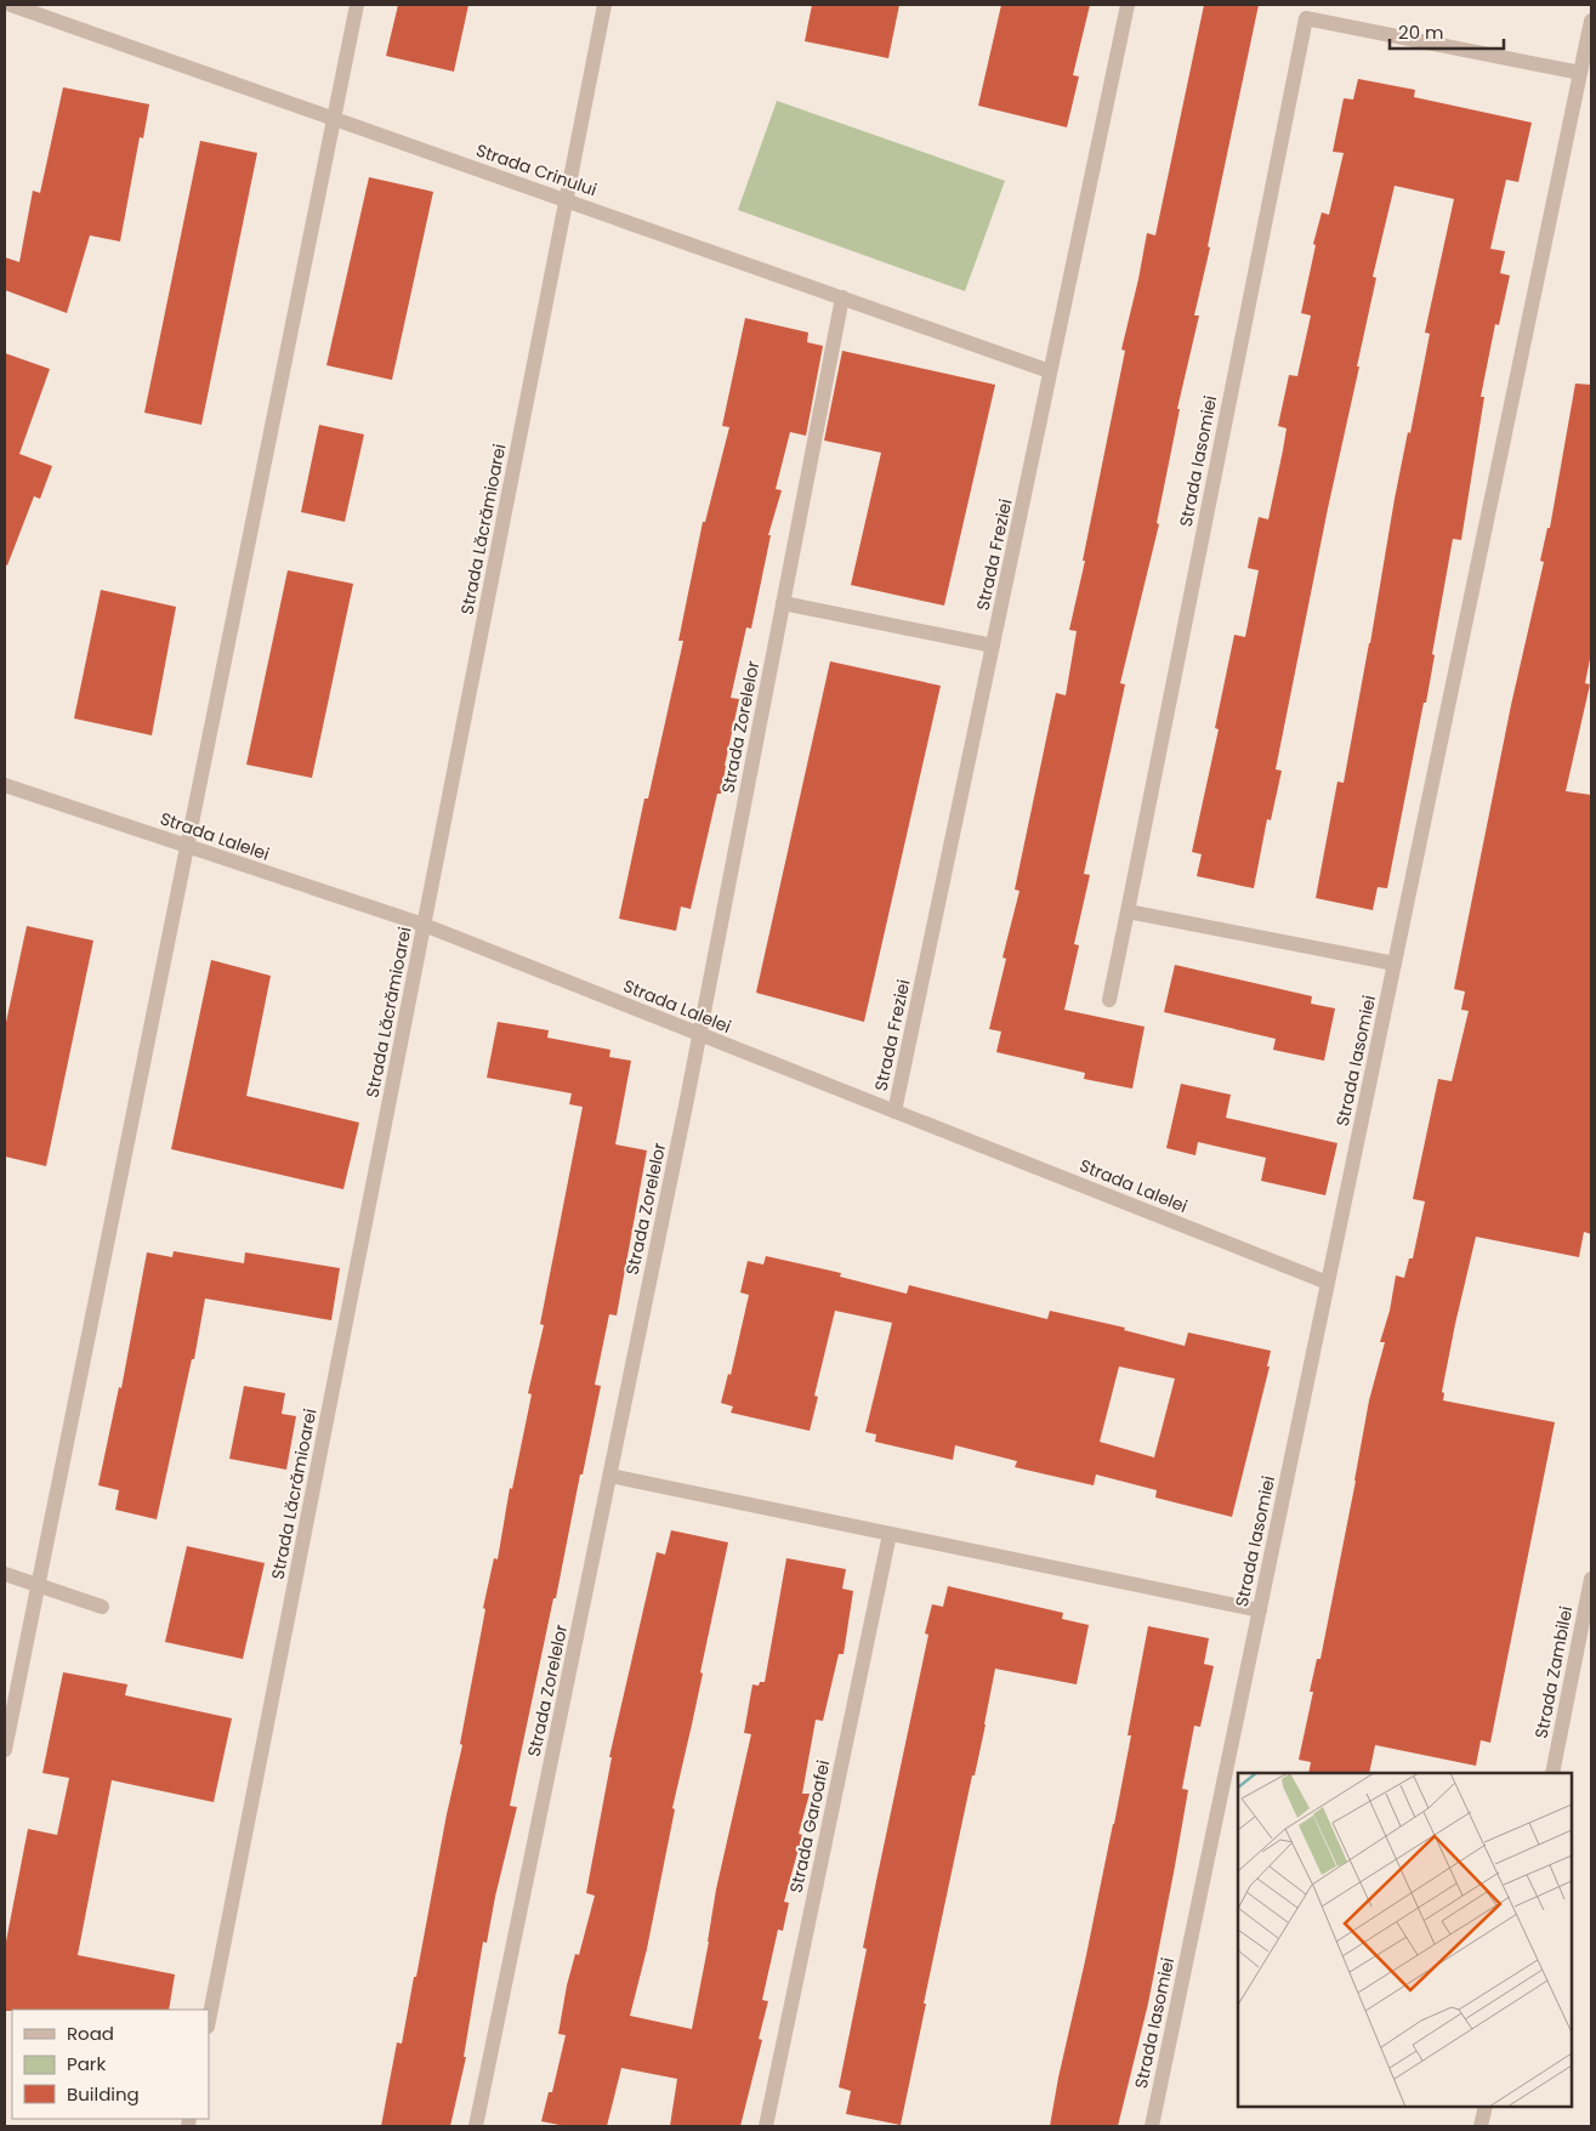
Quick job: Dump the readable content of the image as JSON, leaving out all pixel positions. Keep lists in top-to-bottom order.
{
  "streets": {
    "street": [
      "Strada Crinului",
      "Strada Iasomiei",
      "Strada Lăcrămioarei",
      "Strada Freziei",
      "Strada Zorelelor",
      "Strada Lalelei",
      "Strada Zambilei",
      "Strada Garoafei"
    ]
  },
  "crossings": [
    ["Strada Crinului", "Strada Lăcrămioarei"],
    ["Strada Crinului", "Strada Freziei"],
    ["Strada Crinului", "Strada Zorelelor"],
    ["Strada Iasomiei", "Strada Lalelei"],
    ["Strada Lăcrămioarei", "Strada Lalelei"],
    ["Strada Freziei", "Strada Lalelei"],
    ["Strada Zorelelor", "Strada Lalelei"]
  ],
  "legend": ["Road", "Park", "Building"],
  "scale_bar": "20 m"
}
